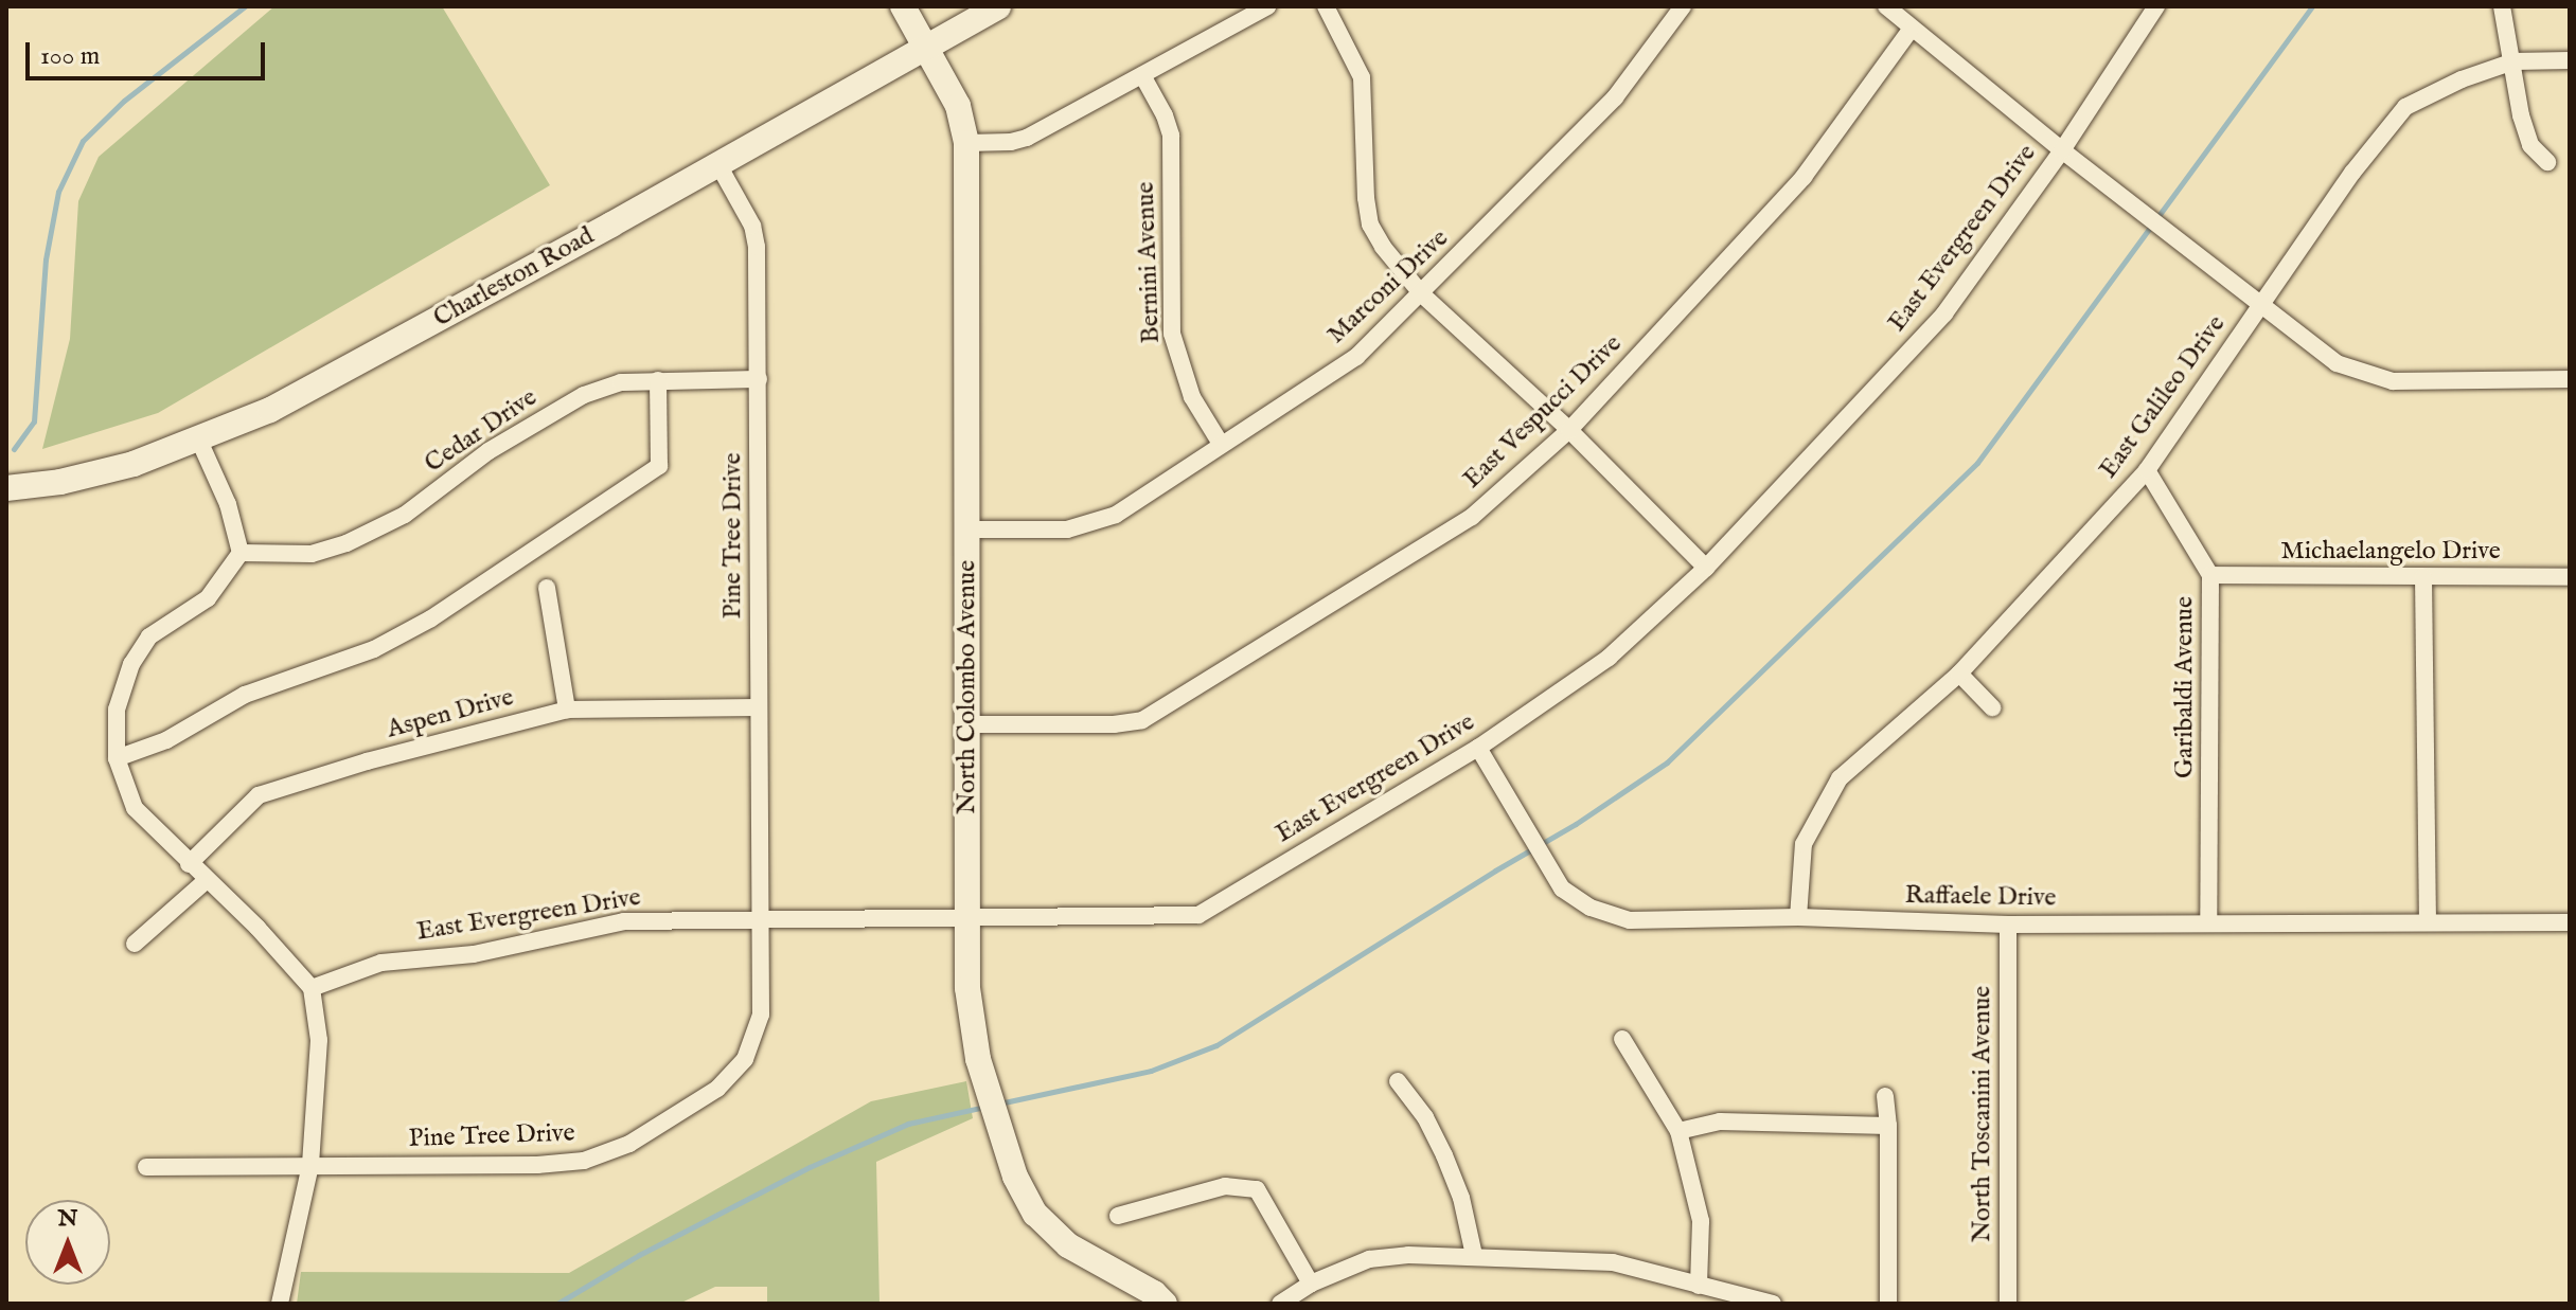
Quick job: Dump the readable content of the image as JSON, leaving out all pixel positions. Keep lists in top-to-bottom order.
{
  "streets": {
    "street": [
      "East Evergreen Drive",
      "Bernini Avenue",
      "Charleston Road",
      "Marconi Drive",
      "East Galileo Drive",
      "East Vespucci Drive",
      "Cedar Drive",
      "Pine Tree Drive",
      "Michaelangelo Drive",
      "North Colombo Avenue",
      "Garibaldi Avenue",
      "Aspen Drive",
      "Raffaele Drive",
      "North Toscanini Avenue"
    ]
  },
  "crossings": [
    ["East Evergreen Drive", "Pine Tree Drive"],
    ["East Evergreen Drive", "North Colombo Avenue"],
    ["East Evergreen Drive", "Raffaele Drive"],
    ["Bernini Avenue", "Marconi Drive"],
    ["Charleston Road", "Pine Tree Drive"],
    ["Charleston Road", "North Colombo Avenue"],
    ["Marconi Drive", "North Colombo Avenue"],
    ["East Galileo Drive", "Garibaldi Avenue"],
    ["East Galileo Drive", "Raffaele Drive"],
    ["East Vespucci Drive", "North Colombo Avenue"],
    ["Cedar Drive", "Pine Tree Drive"],
    ["Pine Tree Drive", "Aspen Drive"],
    ["Michaelangelo Drive", "Garibaldi Avenue"],
    ["Garibaldi Avenue", "Raffaele Drive"],
    ["Raffaele Drive", "North Toscanini Avenue"]
  ],
  "scale_bar": "100 m",
  "north": "top"
}
